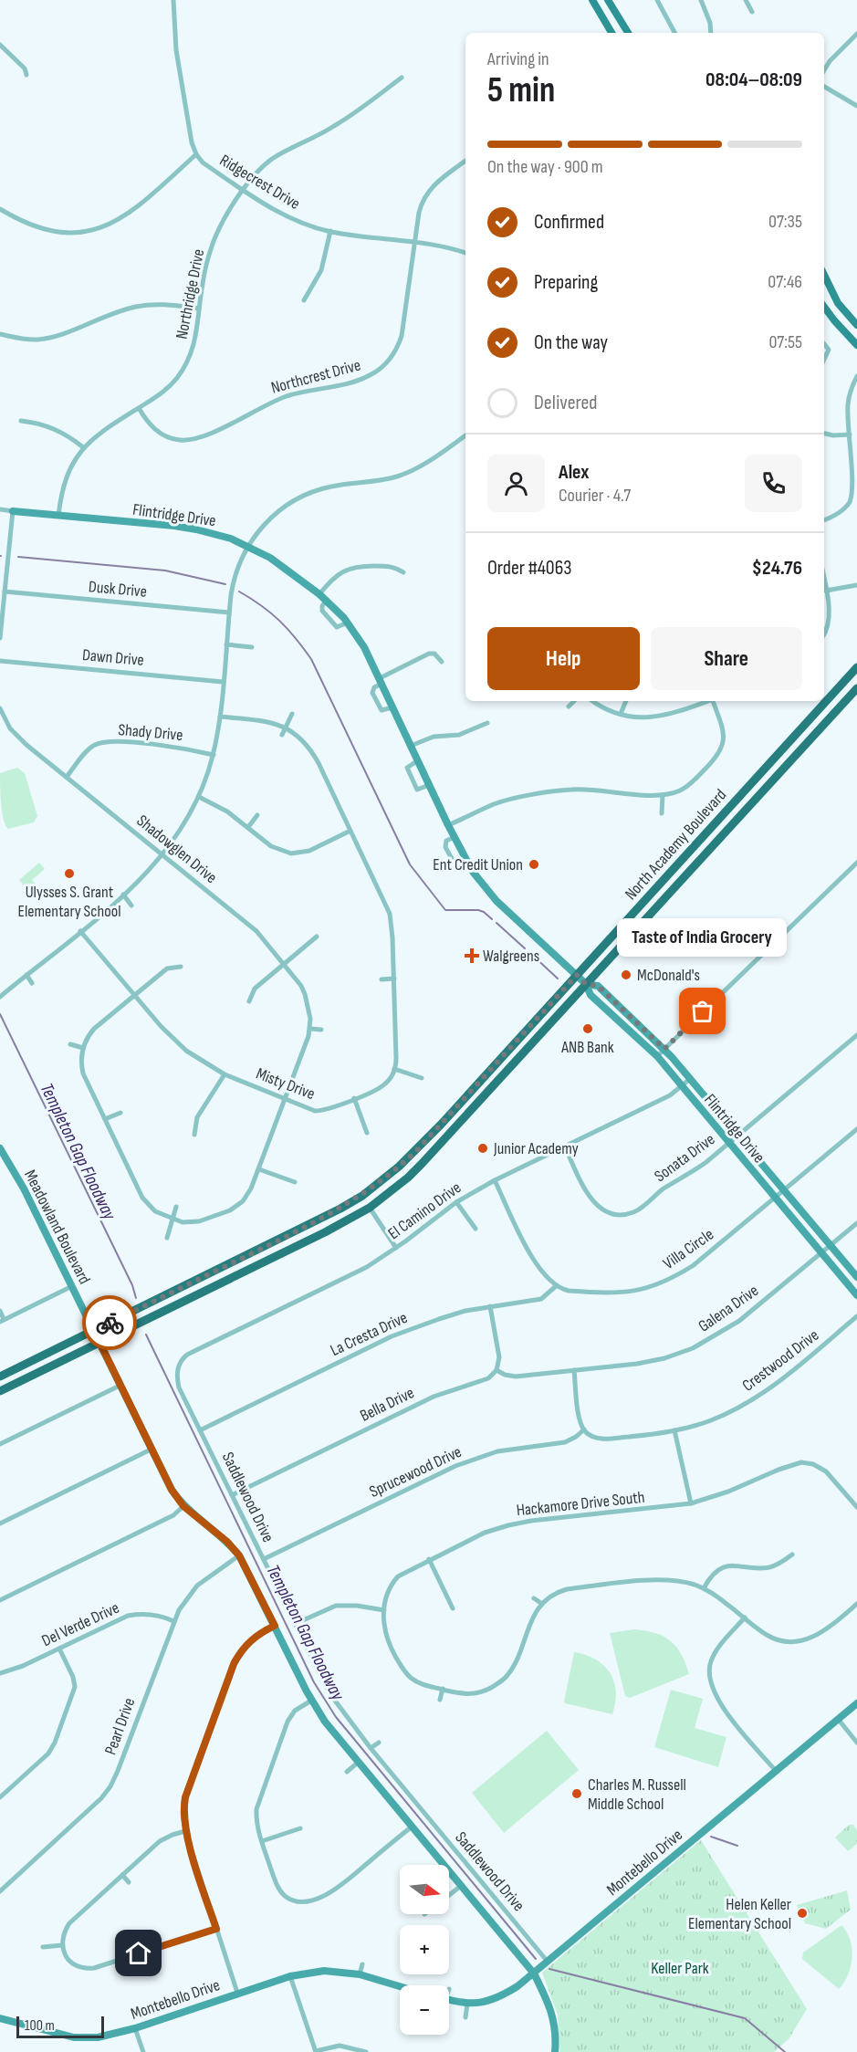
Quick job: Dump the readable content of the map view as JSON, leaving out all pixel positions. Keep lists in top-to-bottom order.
{
  "streets": {
    "highway": ["North Academy Boulevard"],
    "street": [
      "Ridgecrest Drive",
      "Northridge Drive",
      "Northcrest Drive",
      "Flintridge Drive",
      "Dusk Drive",
      "Dawn Drive",
      "Shady Drive",
      "Shadowglen Drive",
      "Misty Drive",
      "Sonata Drive",
      "El Camino Drive",
      "Meadowland Boulevard",
      "Villa Circle",
      "Galena Drive",
      "La Cresta Drive",
      "Crestwood Drive",
      "Bella Drive",
      "Sprucewood Drive",
      "Saddlewood Drive",
      "Hackamore Drive South",
      "Del Verde Drive",
      "Pearl Drive",
      "Montebello Drive"
    ]
  },
  "crossings": [
    ["Ridgecrest Drive", "Northridge Drive"],
    ["Ridgecrest Drive", "Northcrest Drive"],
    ["Northridge Drive", "Northcrest Drive"],
    ["Northridge Drive", "Flintridge Drive"],
    ["Flintridge Drive", "North Academy Boulevard"],
    ["Flintridge Drive", "Sonata Drive"],
    ["Flintridge Drive", "El Camino Drive"],
    ["Flintridge Drive", "Villa Circle"],
    ["Flintridge Drive", "Galena Drive"],
    ["Shady Drive", "Shadowglen Drive"],
    ["North Academy Boulevard", "Meadowland Boulevard"],
    ["Shadowglen Drive", "Misty Drive"],
    ["Sonata Drive", "El Camino Drive"],
    ["El Camino Drive", "Saddlewood Drive"],
    ["Meadowland Boulevard", "Pearl Drive"],
    ["Meadowland Boulevard", "Montebello Drive"],
    ["Villa Circle", "La Cresta Drive"],
    ["Galena Drive", "Bella Drive"],
    ["La Cresta Drive", "Saddlewood Drive"],
    ["Crestwood Drive", "Sprucewood Drive"],
    ["Bella Drive", "Saddlewood Drive"],
    ["Sprucewood Drive", "Saddlewood Drive"],
    ["Saddlewood Drive", "Montebello Drive"],
    ["Del Verde Drive", "Pearl Drive"]
  ],
  "water": ["Templeton Gap Floodway"],
  "parks": ["Keller Park"],
  "places": {
    "other": [
      "Ent Credit Union",
      "Ulysses S. Grant Elementary School",
      "McDonald's",
      "Taste of India Grocery",
      "ANB Bank",
      "Junior Academy",
      "Charles M. Russell Middle School",
      "Helen Keller Elementary School"
    ],
    "health": ["Walgreens"]
  },
  "scale_bar": "100 m",
  "north": "right",
  "page": {
    "heading": ["5 min", "Arriving in", "08:04–08:09"],
    "panel": [
      "Alex",
      "Courier · 4.7",
      "Order #4063",
      "$24.76"
    ],
    "bar": "On the way · 900 m",
    "list": [
      ["Confirmed", "07:35"],
      ["Preparing", "07:46"],
      ["On the way", "07:55"],
      "Delivered"
    ],
    "buttons": ["Help", "Share"],
    "bubble": "Taste of India Grocery",
    "map_buttons": ["+", "−"],
    "scale": "100 m"
  }
}
